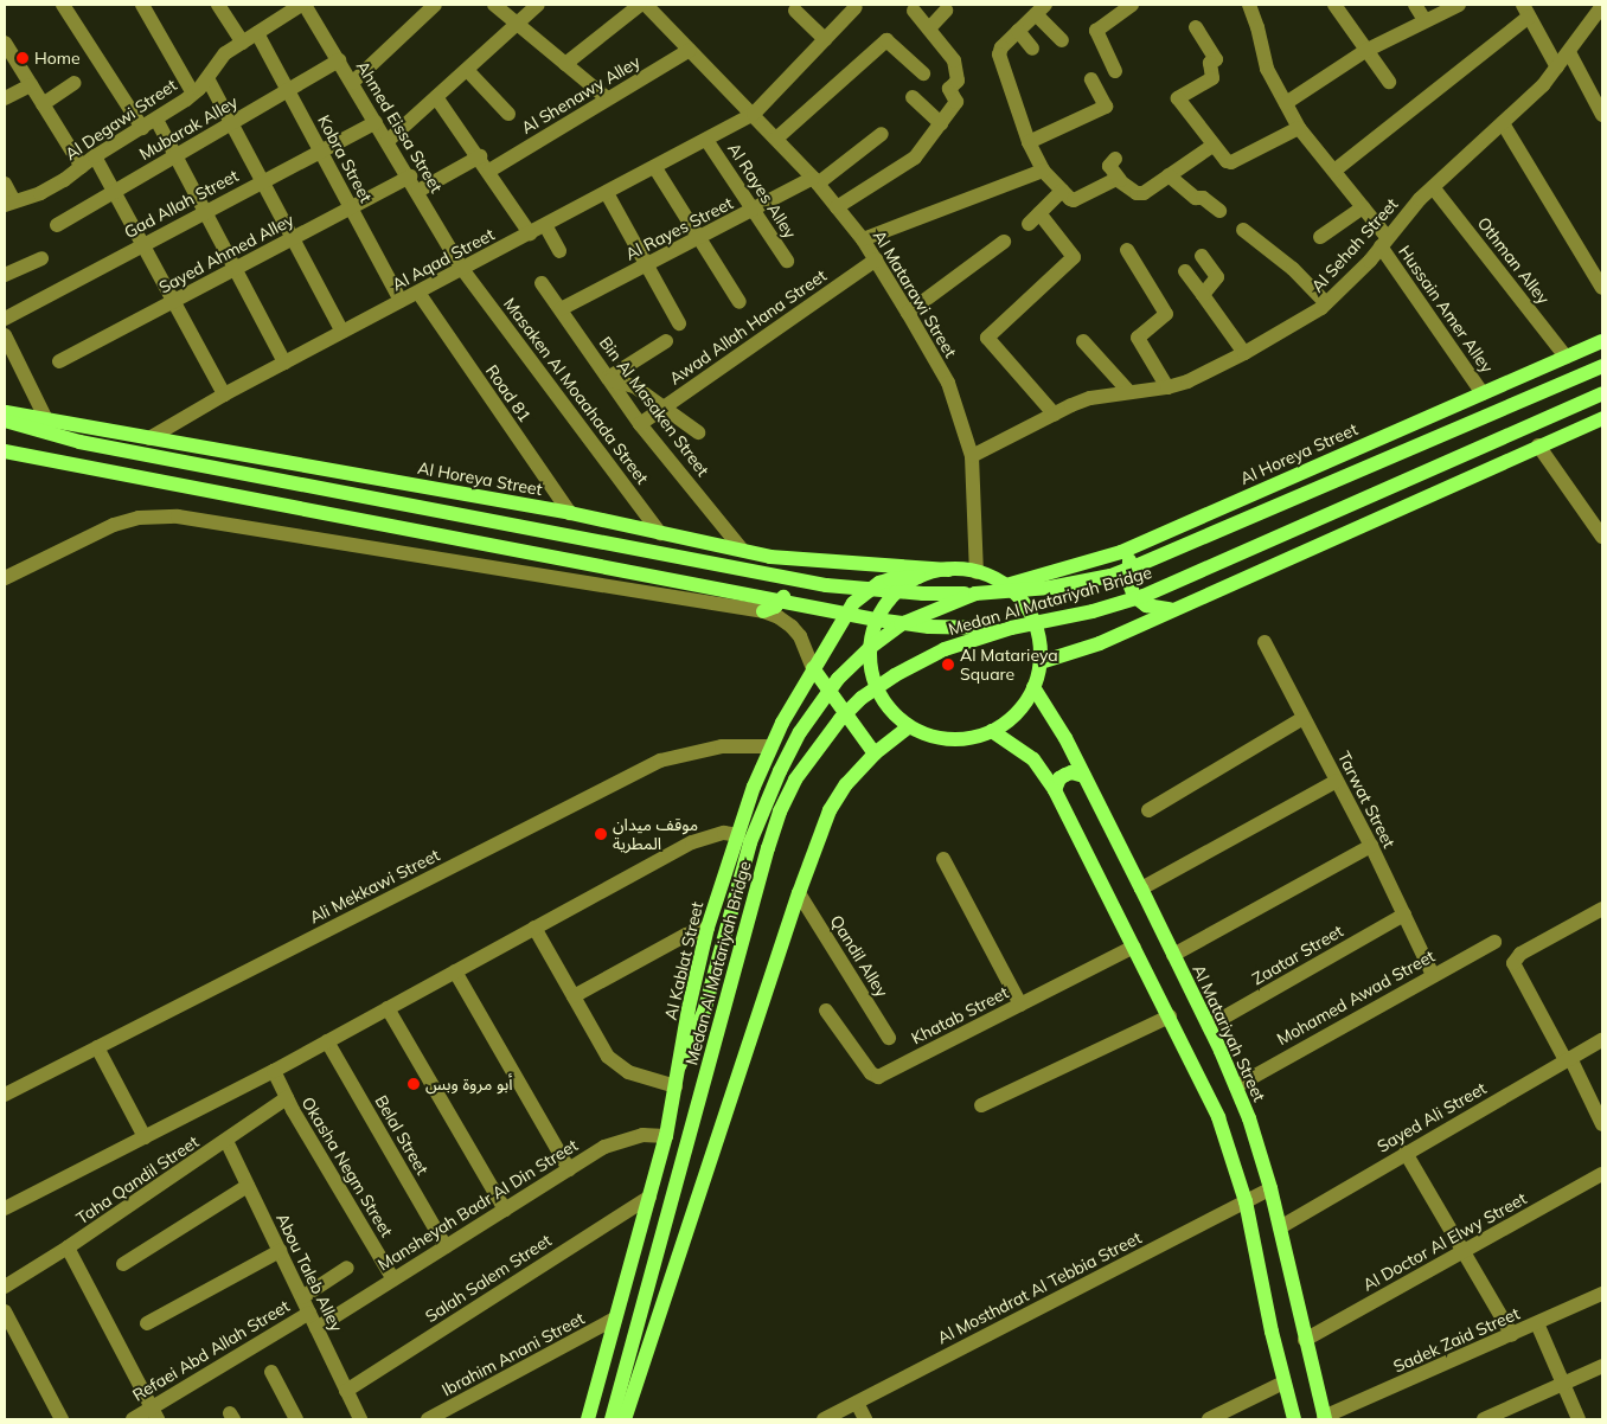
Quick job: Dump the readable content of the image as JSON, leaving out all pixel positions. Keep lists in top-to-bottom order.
{
  "streets": {
    "main road": [
      "Al Horeya Street",
      "Medan Al Matariyah Bridge",
      "Al Kablat Street",
      "Al Matariyah Street"
    ],
    "street": [
      "Al Shenawy Alley",
      "Al Degawi Street",
      "Ahmed Eissa Street",
      "Mubarak Alley",
      "Kobra Street",
      "Al Rayes Alley",
      "Gad Allah Street",
      "Al Rayes Street",
      "Al Sehah Street",
      "Sayed Ahmed Alley",
      "Al Aqad Street",
      "Othman Alley",
      "Al Matarawi Street",
      "Hussain Amer Alley",
      "Awad Allah Hana Street",
      "Masaken Al Moaahada Street",
      "Road 81",
      "Bin Al Masaken Street",
      "Tarwat Street",
      "Ali Mekkawi Street",
      "Zaatar Street",
      "Qandil Alley",
      "Mohamed Awad Street",
      "Khatab Street",
      "Sayed Ali Street",
      "Belal Street",
      "Okasha Negm Street",
      "Taha Qandil Street",
      "Mansheyah Badr Al Din Street",
      "Al Doctor Al Elwy Street",
      "Abou Taleb Alley",
      "Salah Salem Street",
      "Al Mosthdrat Al Tebbia Street",
      "Sadek Zaid Street",
      "Refaei Abd Allah Street",
      "Ibrahim Anani Street"
    ]
  },
  "crossings": [
    ["Al Shenawy Alley", "Al Matarawi Street"],
    ["Al Degawi Street", "Ahmed Eissa Street"],
    ["Al Degawi Street", "Kobra Street"],
    ["Ahmed Eissa Street", "Mubarak Alley"],
    ["Ahmed Eissa Street", "Gad Allah Street"],
    ["Ahmed Eissa Street", "Sayed Ahmed Alley"],
    ["Ahmed Eissa Street", "Al Aqad Street"],
    ["Ahmed Eissa Street", "Masaken Al Moaahada Street"],
    ["Mubarak Alley", "Kobra Street"],
    ["Kobra Street", "Gad Allah Street"],
    ["Kobra Street", "Sayed Ahmed Alley"],
    ["Kobra Street", "Al Aqad Street"],
    ["Al Rayes Alley", "Al Rayes Street"],
    ["Al Rayes Alley", "Al Aqad Street"],
    ["Al Rayes Street", "Al Matarawi Street"],
    ["Al Rayes Street", "Bin Al Masaken Street"],
    ["Al Sehah Street", "Othman Alley"],
    ["Al Sehah Street", "Al Matarawi Street"],
    ["Al Sehah Street", "Hussain Amer Alley"],
    ["Al Aqad Street", "Al Matarawi Street"],
    ["Al Aqad Street", "Masaken Al Moaahada Street"],
    ["Al Aqad Street", "Road 81"],
    ["Al Aqad Street", "Al Horeya Street"],
    ["Othman Alley", "Al Horeya Street"],
    ["Al Matarawi Street", "Awad Allah Hana Street"],
    ["Al Matarawi Street", "Al Horeya Street"],
    ["Al Matarawi Street", "Al Kablat Street"],
    ["Al Matarawi Street", "Al Matariyah Street"],
    ["Hussain Amer Alley", "Al Horeya Street"],
    ["Awad Allah Hana Street", "Bin Al Masaken Street"],
    ["Masaken Al Moaahada Street", "Al Horeya Street"],
    ["Road 81", "Al Horeya Street"],
    ["Bin Al Masaken Street", "Al Horeya Street"],
    ["Al Horeya Street", "Al Kablat Street"],
    ["Al Horeya Street", "Al Matariyah Street"],
    ["Medan Al Matariyah Bridge", "Al Kablat Street"],
    ["Tarwat Street", "Zaatar Street"],
    ["Tarwat Street", "Mohamed Awad Street"],
    ["Ali Mekkawi Street", "Al Kablat Street"],
    ["Zaatar Street", "Al Matariyah Street"],
    ["Al Kablat Street", "Al Matariyah Street"],
    ["Al Kablat Street", "Mansheyah Badr Al Din Street"],
    ["Al Kablat Street", "Salah Salem Street"],
    ["Al Kablat Street", "Ibrahim Anani Street"],
    ["Mohamed Awad Street", "Al Matariyah Street"],
    ["Al Matariyah Street", "Sayed Ali Street"],
    ["Al Matariyah Street", "Al Doctor Al Elwy Street"],
    ["Al Matariyah Street", "Al Mosthdrat Al Tebbia Street"],
    ["Al Matariyah Street", "Sadek Zaid Street"],
    ["Belal Street", "Mansheyah Badr Al Din Street"],
    ["Okasha Negm Street", "Taha Qandil Street"],
    ["Okasha Negm Street", "Mansheyah Badr Al Din Street"],
    ["Taha Qandil Street", "Abou Taleb Alley"],
    ["Mansheyah Badr Al Din Street", "Abou Taleb Alley"],
    ["Abou Taleb Alley", "Salah Salem Street"],
    ["Abou Taleb Alley", "Refaei Abd Allah Street"]
  ],
  "places": [
    "Home",
    "Al Matarieya Square",
    "موقف ميدان المطرية",
    "أبو مروة وبس"
  ]
}
